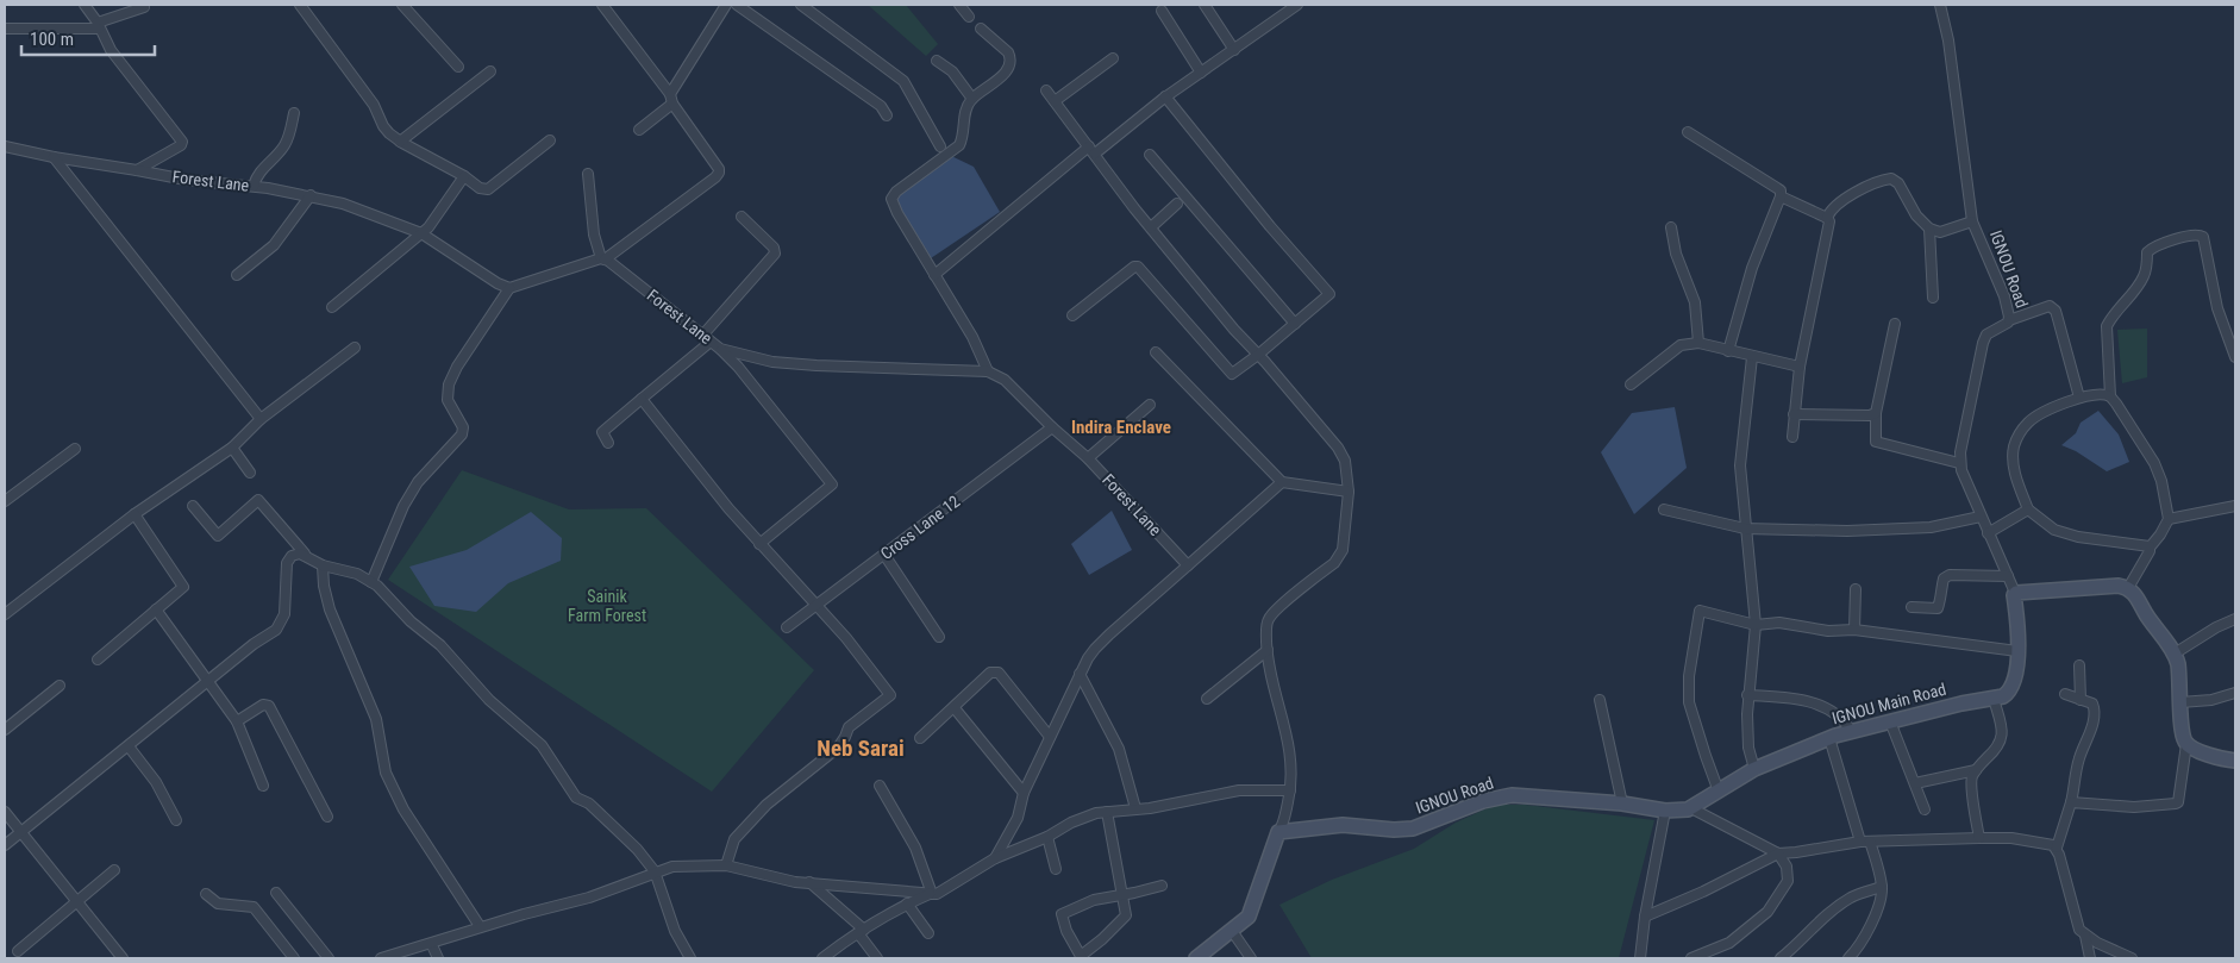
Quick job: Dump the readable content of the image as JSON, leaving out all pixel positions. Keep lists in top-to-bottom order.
{
  "streets": {
    "street": [
      "Forest Lane",
      "IGNOU Road",
      "Cross Lane 12",
      "IGNOU Main Road"
    ]
  },
  "crossings": [
    ["Forest Lane", "Cross Lane 12"],
    ["IGNOU Road", "IGNOU Main Road"]
  ],
  "districts": ["Indira Enclave", "Neb Sarai"],
  "parks": ["Sainik Farm Forest"],
  "scale_bar": "100 m"
}
